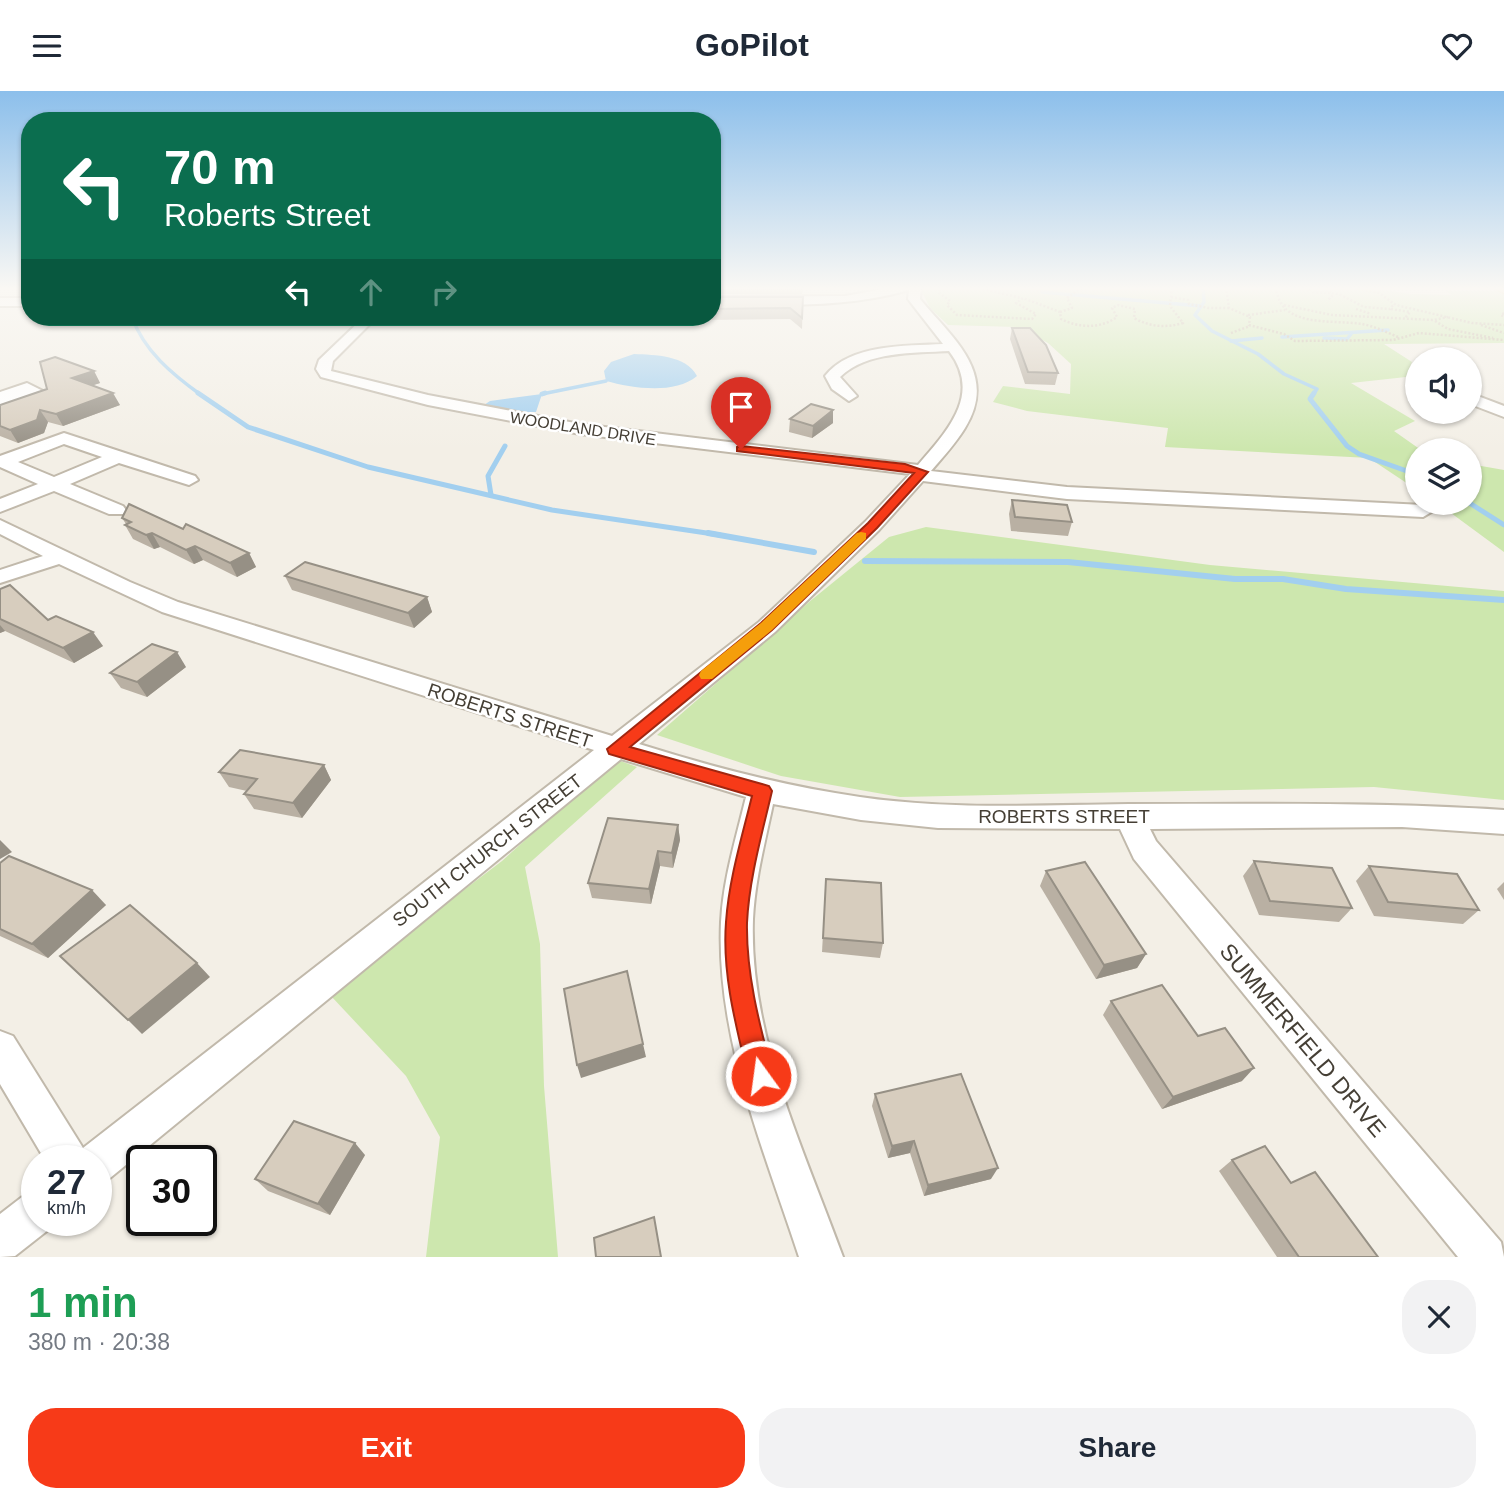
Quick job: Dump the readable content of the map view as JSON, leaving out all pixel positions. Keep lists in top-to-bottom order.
{
  "streets": {
    "street": [
      "WOODLAND DRIVE",
      "ROBERTS STREET",
      "SOUTH CHURCH STREET",
      "SUMMERFIELD DRIVE"
    ]
  },
  "crossings": [
    ["WOODLAND DRIVE", "SOUTH CHURCH STREET"],
    ["ROBERTS STREET", "SOUTH CHURCH STREET"],
    ["ROBERTS STREET", "SUMMERFIELD DRIVE"]
  ],
  "page": {
    "header": "GoPilot",
    "turn": ["70 m", "Roberts Street"],
    "speed": "27 km/h",
    "limit": "30",
    "heading": ["1 min", "380 m · 20:38"],
    "buttons": ["Exit", "Share"]
  }
}
